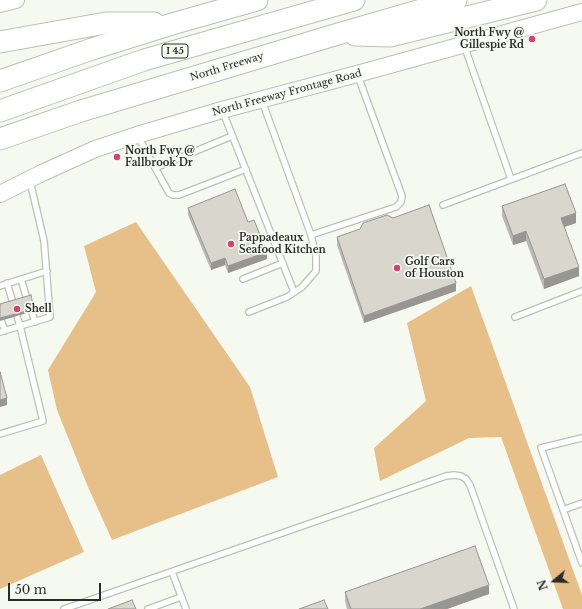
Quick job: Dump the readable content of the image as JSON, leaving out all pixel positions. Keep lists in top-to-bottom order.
{
  "streets": {
    "highway": ["I 45", "North Freeway"],
    "main road": ["North Freeway Frontage Road"]
  },
  "places": [
    "North Fwy @ Gillespie Rd",
    "North Fwy @ Fallbrook Dr",
    "Pappadeaux Seafood Kitchen",
    "Golf Cars of Houston",
    "Shell"
  ],
  "scale_bar": "50 m",
  "north": "left"
}
